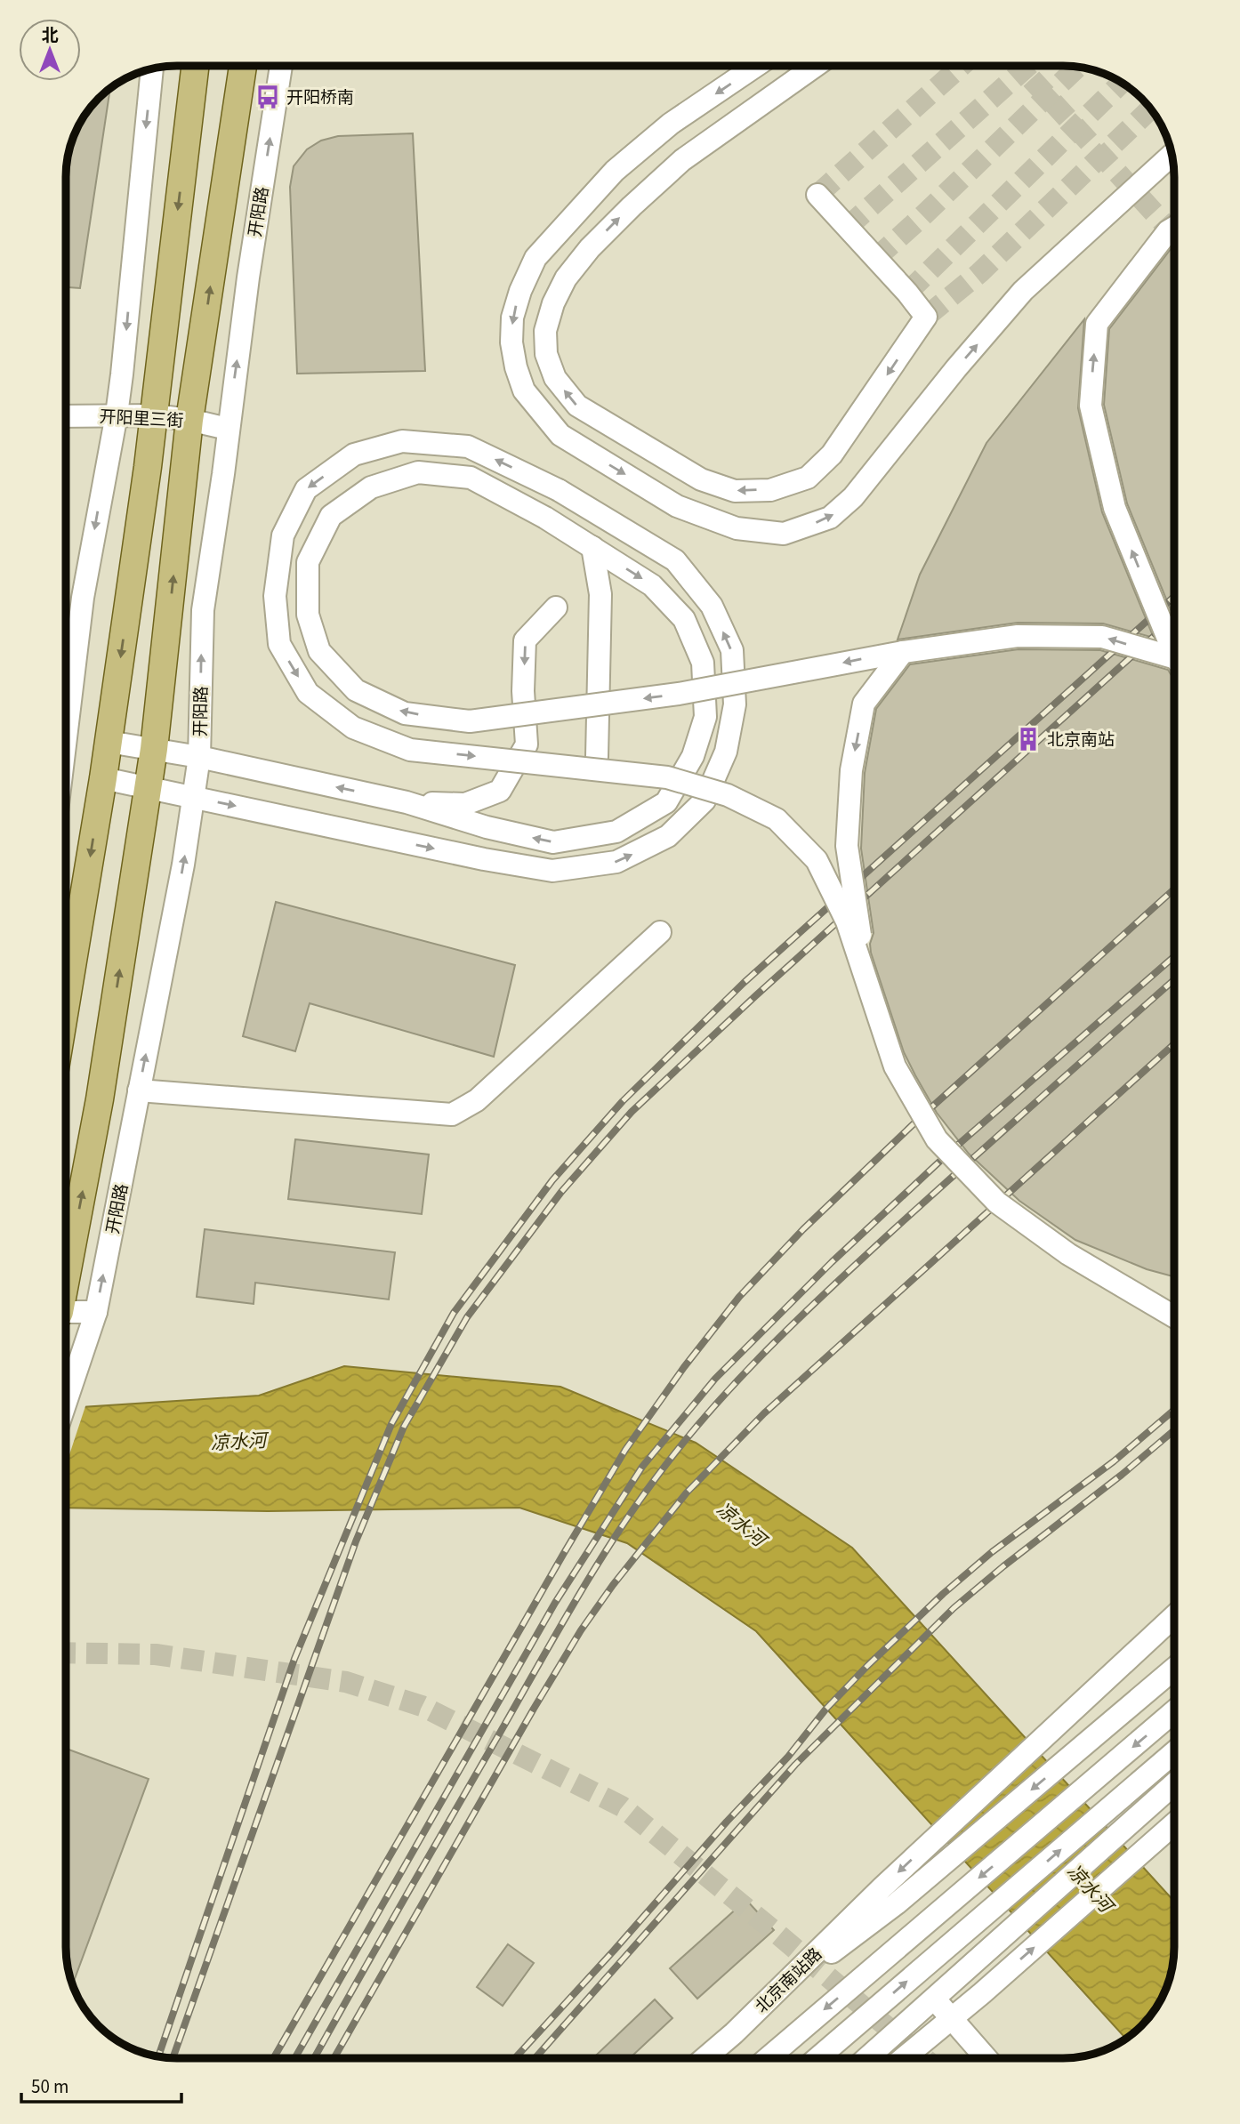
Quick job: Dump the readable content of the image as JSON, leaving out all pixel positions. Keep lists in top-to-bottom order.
{
  "streets": {
    "street": ["开阳路", "开阳里三街", "北京南站路"]
  },
  "crossings": [
    ["开阳路", "开阳里三街"]
  ],
  "water": ["凉水河"],
  "places": {
    "bus stop": ["开阳桥南"],
    "building": ["北京南站"]
  },
  "scale_bar": "50 m",
  "north": "top"
}
